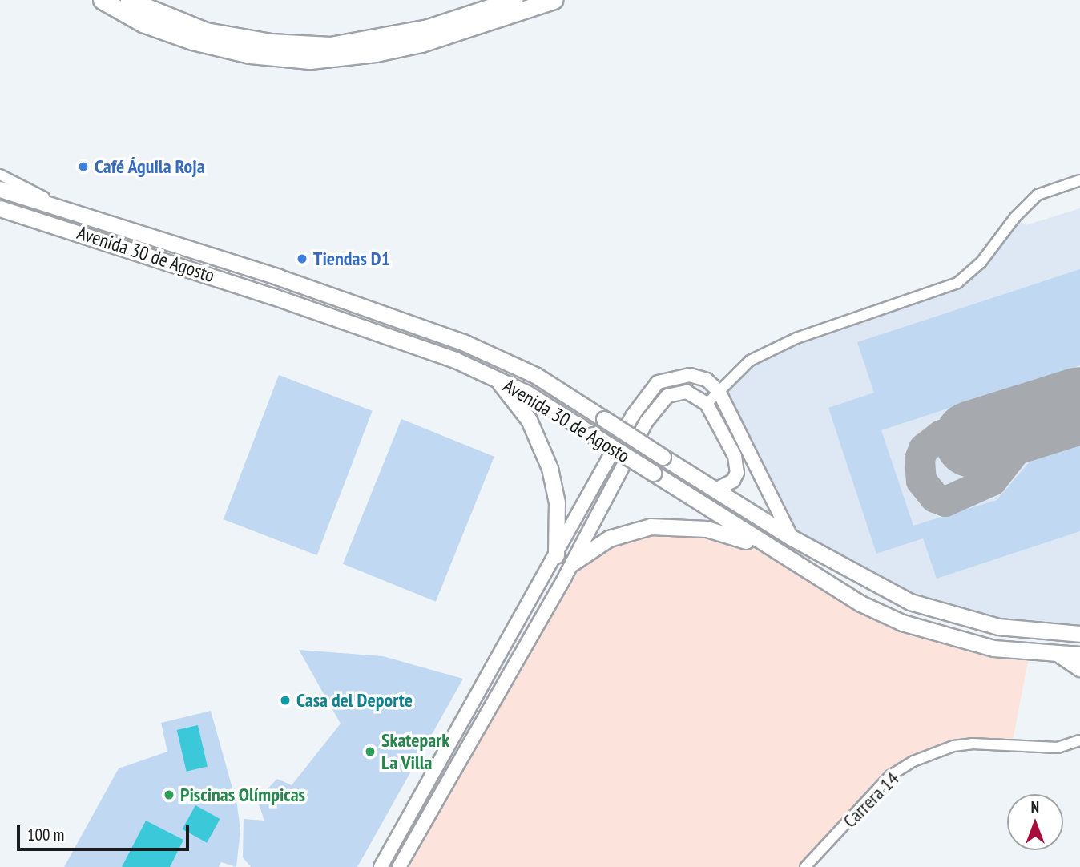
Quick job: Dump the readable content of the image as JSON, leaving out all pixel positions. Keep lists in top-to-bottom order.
{
  "streets": {
    "main road": ["Avenida 30 de Agosto"],
    "street": ["Carrera 14"]
  },
  "places": [
    "Café Águila Roja",
    "Tiendas D1",
    "Casa del Deporte",
    "Skatepark La Villa",
    "Piscinas Olímpicas"
  ],
  "scale_bar": "100 m",
  "north": "top"
}
